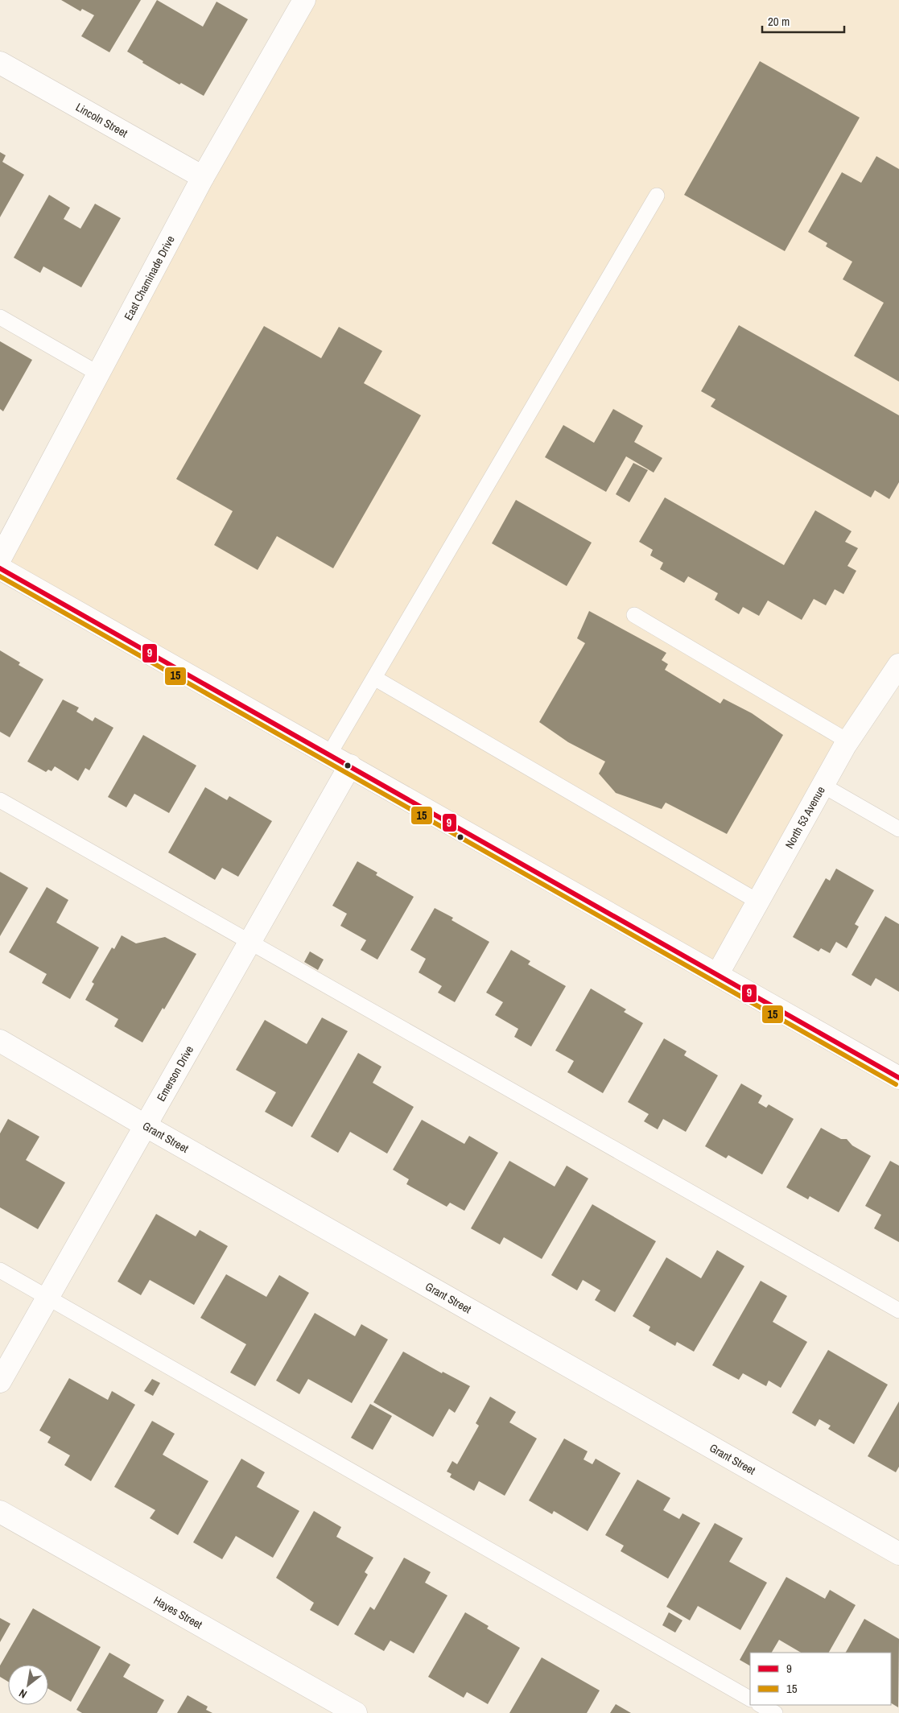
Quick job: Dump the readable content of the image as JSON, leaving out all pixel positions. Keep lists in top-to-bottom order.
{
  "streets": {
    "street": [
      "Lincoln Street",
      "East Chaminade Drive",
      "North 53 Avenue",
      "Emerson Drive",
      "Grant Street",
      "Hayes Street"
    ]
  },
  "crossings": [
    ["Lincoln Street", "East Chaminade Drive"],
    ["Emerson Drive", "Grant Street"]
  ],
  "lines": ["transit line 9", "transit line 15"],
  "legend": ["9", "15"],
  "scale_bar": "20 m",
  "north": "bottom left"
}
